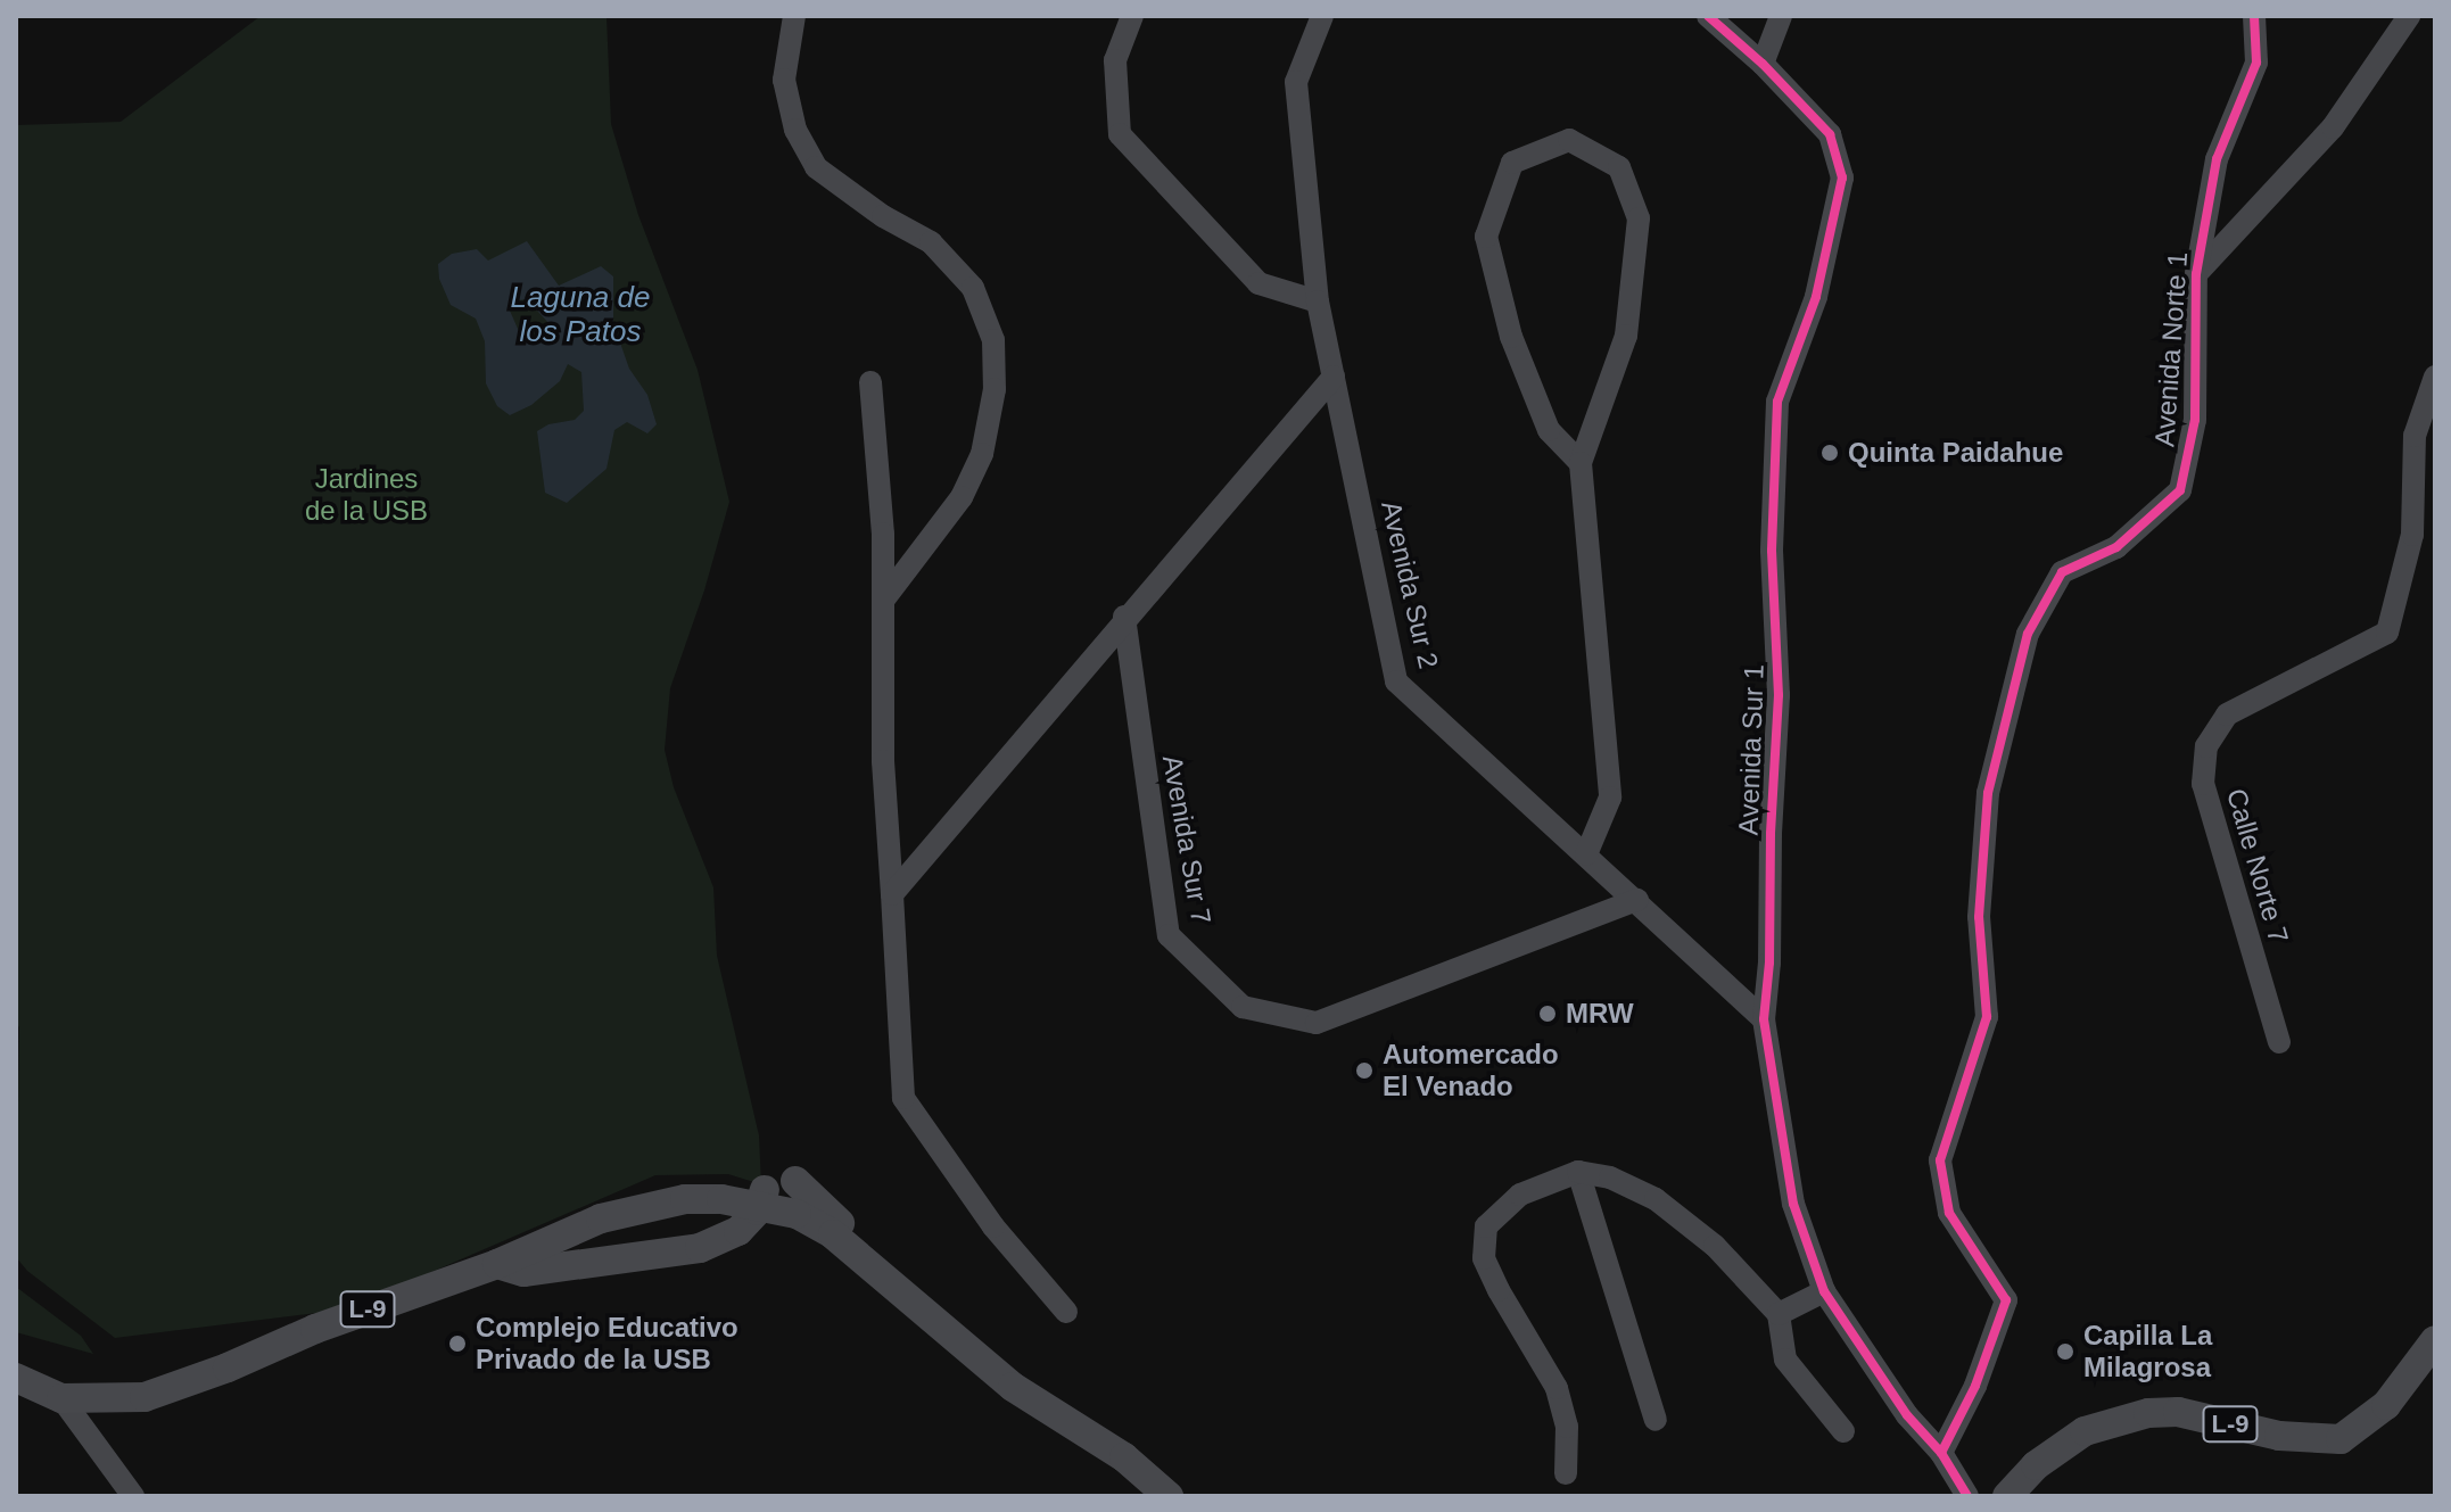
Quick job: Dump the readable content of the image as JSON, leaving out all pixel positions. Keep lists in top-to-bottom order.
{
  "streets": {
    "main road": ["L-9"],
    "street": [
      "Avenida Norte 1",
      "Avenida Sur 2",
      "Avenida Sur 1",
      "Avenida Sur 7",
      "Calle Norte 7"
    ]
  },
  "crossings": [
    ["Avenida Norte 1", "Avenida Sur 1"],
    ["Avenida Sur 2", "Avenida Sur 1"],
    ["Avenida Sur 2", "Avenida Sur 7"]
  ],
  "water": ["Laguna de los Patos"],
  "parks": ["Jardines de la USB"],
  "places": [
    "Quinta Paidahue",
    "MRW",
    "Automercado El Venado",
    "Complejo Educativo Privado de la USB",
    "Capilla La Milagrosa"
  ]
}
